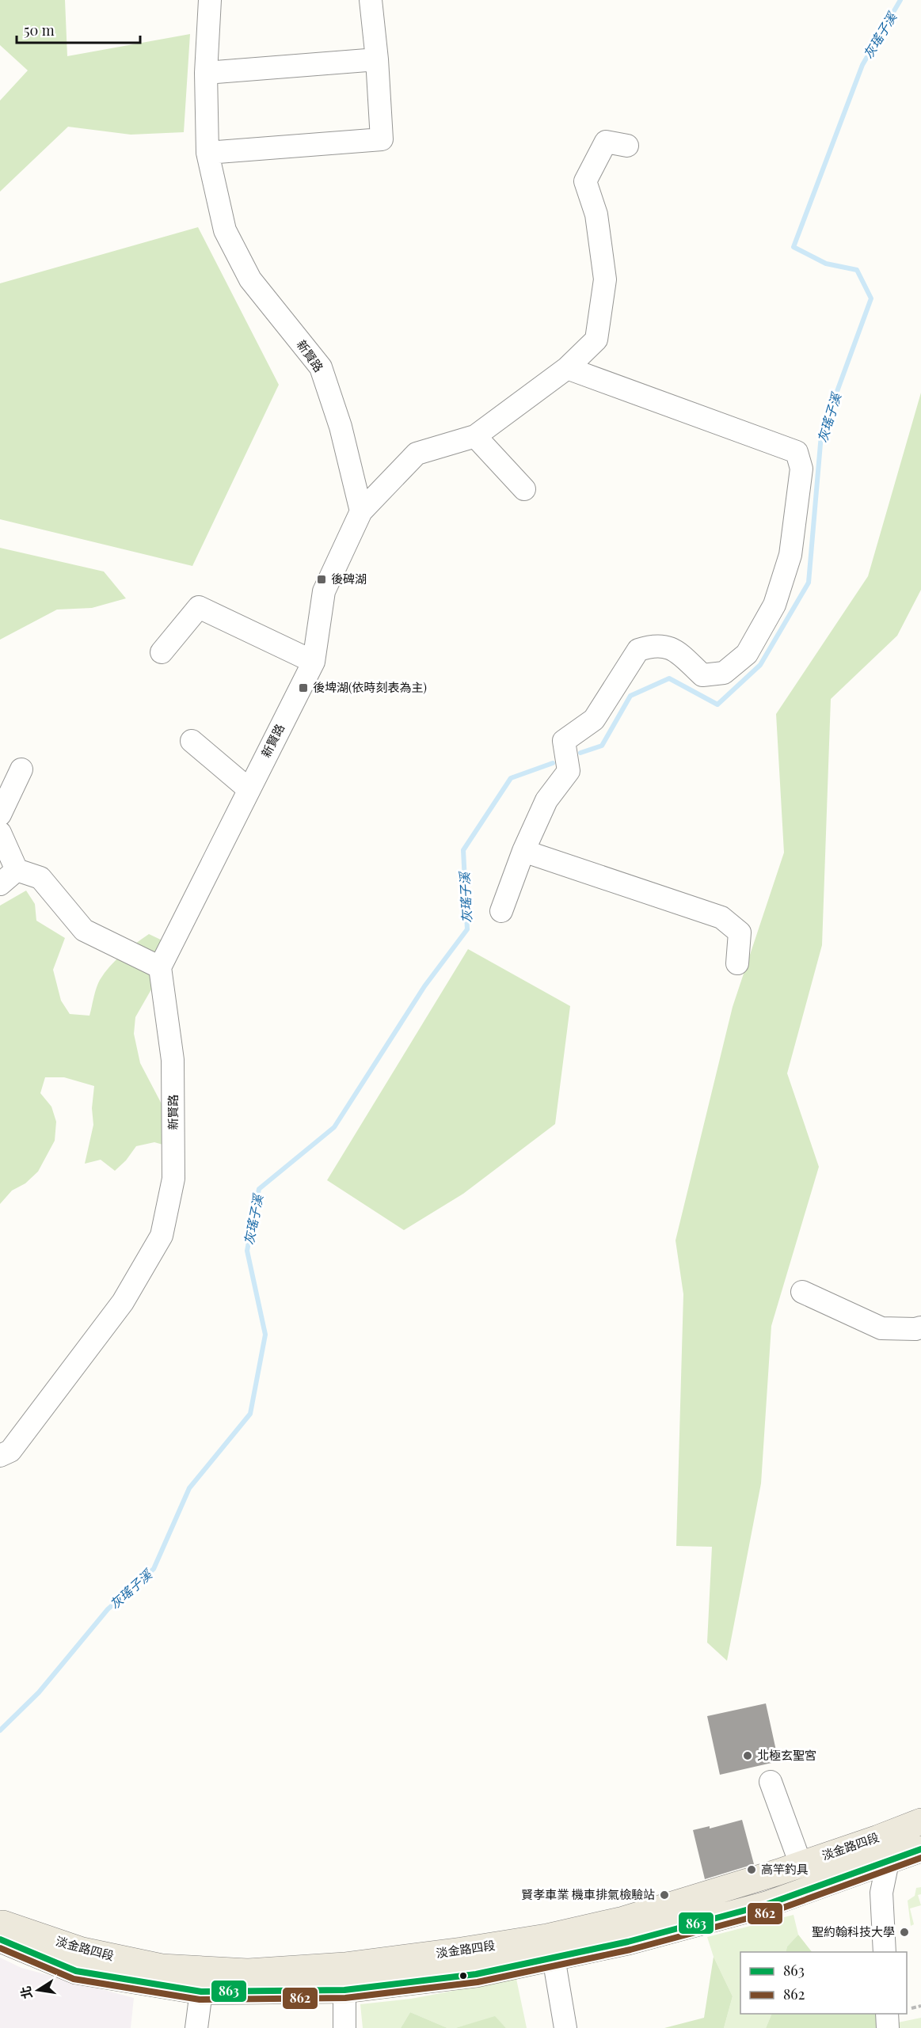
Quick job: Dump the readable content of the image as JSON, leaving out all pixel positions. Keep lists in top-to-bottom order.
{
  "streets": {
    "main road": ["淡金路四段"],
    "street": ["新賢路"]
  },
  "water": ["灰瑤子溪"],
  "places": {
    "transit": ["後碑湖", "後埤湖(依時刻表為主)"],
    "other": [
      "北極玄聖宮",
      "高竿釣具",
      "賢孝車業 機車排氣檢驗站",
      "聖約翰科技大學"
    ]
  },
  "lines": ["transit line 863", "transit line 862"],
  "legend": ["863", "862"],
  "scale_bar": "50 m",
  "north": "left"
}
